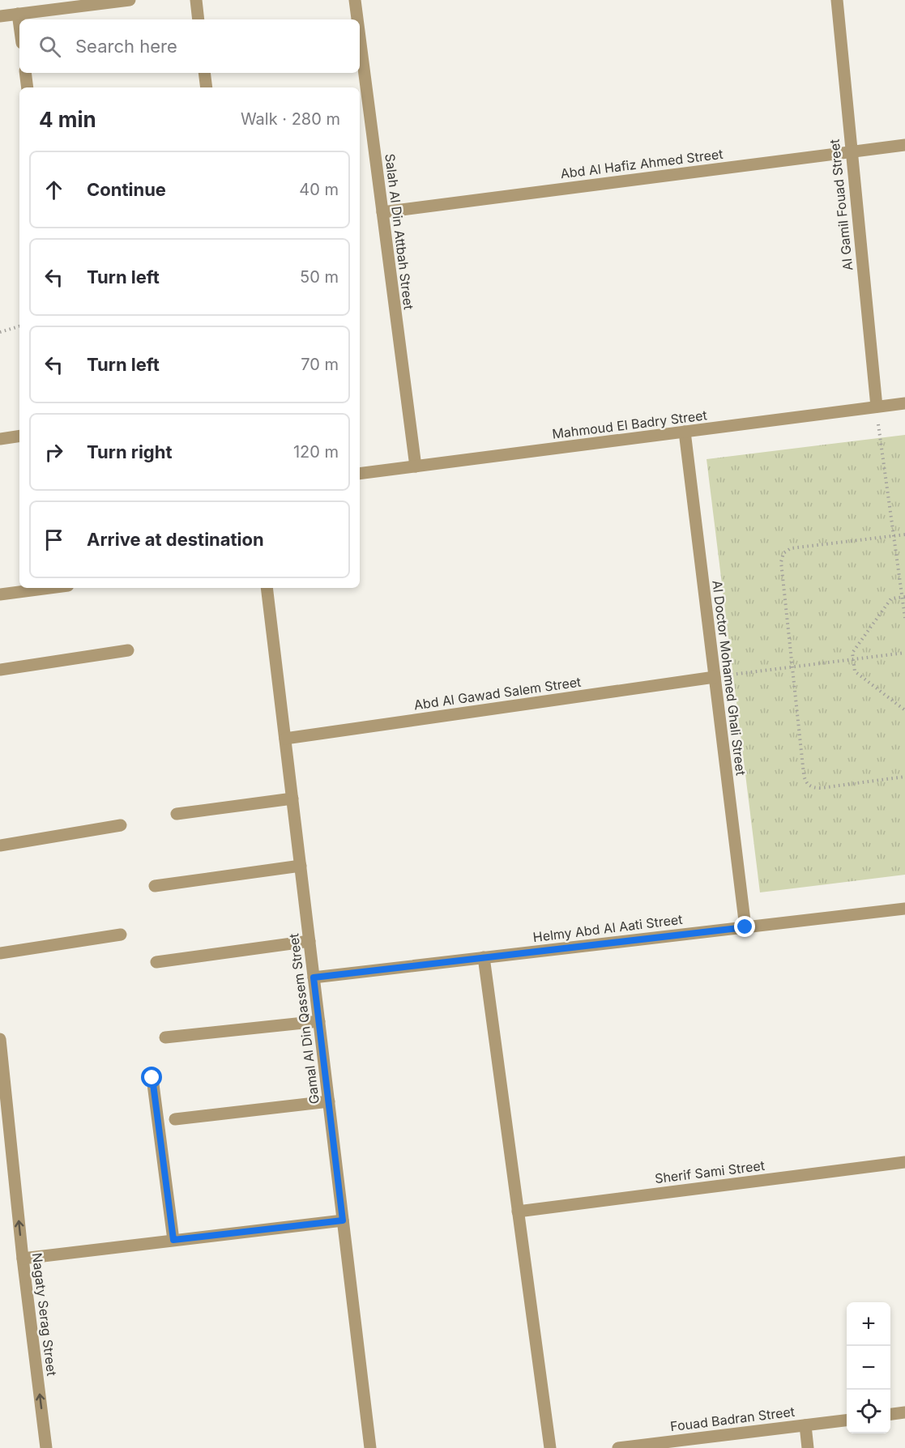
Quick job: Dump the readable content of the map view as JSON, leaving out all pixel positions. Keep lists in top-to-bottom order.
{
  "streets": {
    "street": [
      "Abd Al Hafiz Ahmed Street",
      "Al Gamil Fouad Street",
      "Salah Al Din Attbah Street",
      "Mahmoud El Badry Street",
      "Al Doctor Mohamed Ghali Street",
      "Abd Al Gawad Salem Street",
      "Helmy Abd Al Aati Street",
      "Gamal Al Din Qassem Street",
      "Sherif Sami Street",
      "Nagaty Serag Street",
      "Fouad Badran Street"
    ]
  },
  "crossings": [
    ["Abd Al Hafiz Ahmed Street", "Al Gamil Fouad Street"],
    ["Abd Al Hafiz Ahmed Street", "Salah Al Din Attbah Street"],
    ["Al Gamil Fouad Street", "Mahmoud El Badry Street"],
    ["Salah Al Din Attbah Street", "Mahmoud El Badry Street"],
    ["Mahmoud El Badry Street", "Al Doctor Mohamed Ghali Street"],
    ["Al Doctor Mohamed Ghali Street", "Abd Al Gawad Salem Street"],
    ["Al Doctor Mohamed Ghali Street", "Helmy Abd Al Aati Street"],
    ["Abd Al Gawad Salem Street", "Gamal Al Din Qassem Street"],
    ["Helmy Abd Al Aati Street", "Gamal Al Din Qassem Street"]
  ],
  "one_way": ["Nagaty Serag Street"],
  "page": {
    "search": "Search here",
    "heading": ["4 min", "Walk · 280 m"],
    "list": [
      ["Continue", "40 m"],
      ["Turn left", "50 m"],
      ["Turn left", "70 m"],
      ["Turn right", "120 m"],
      "Arrive at destination"
    ],
    "map_buttons": ["+", "−"]
  }
}
